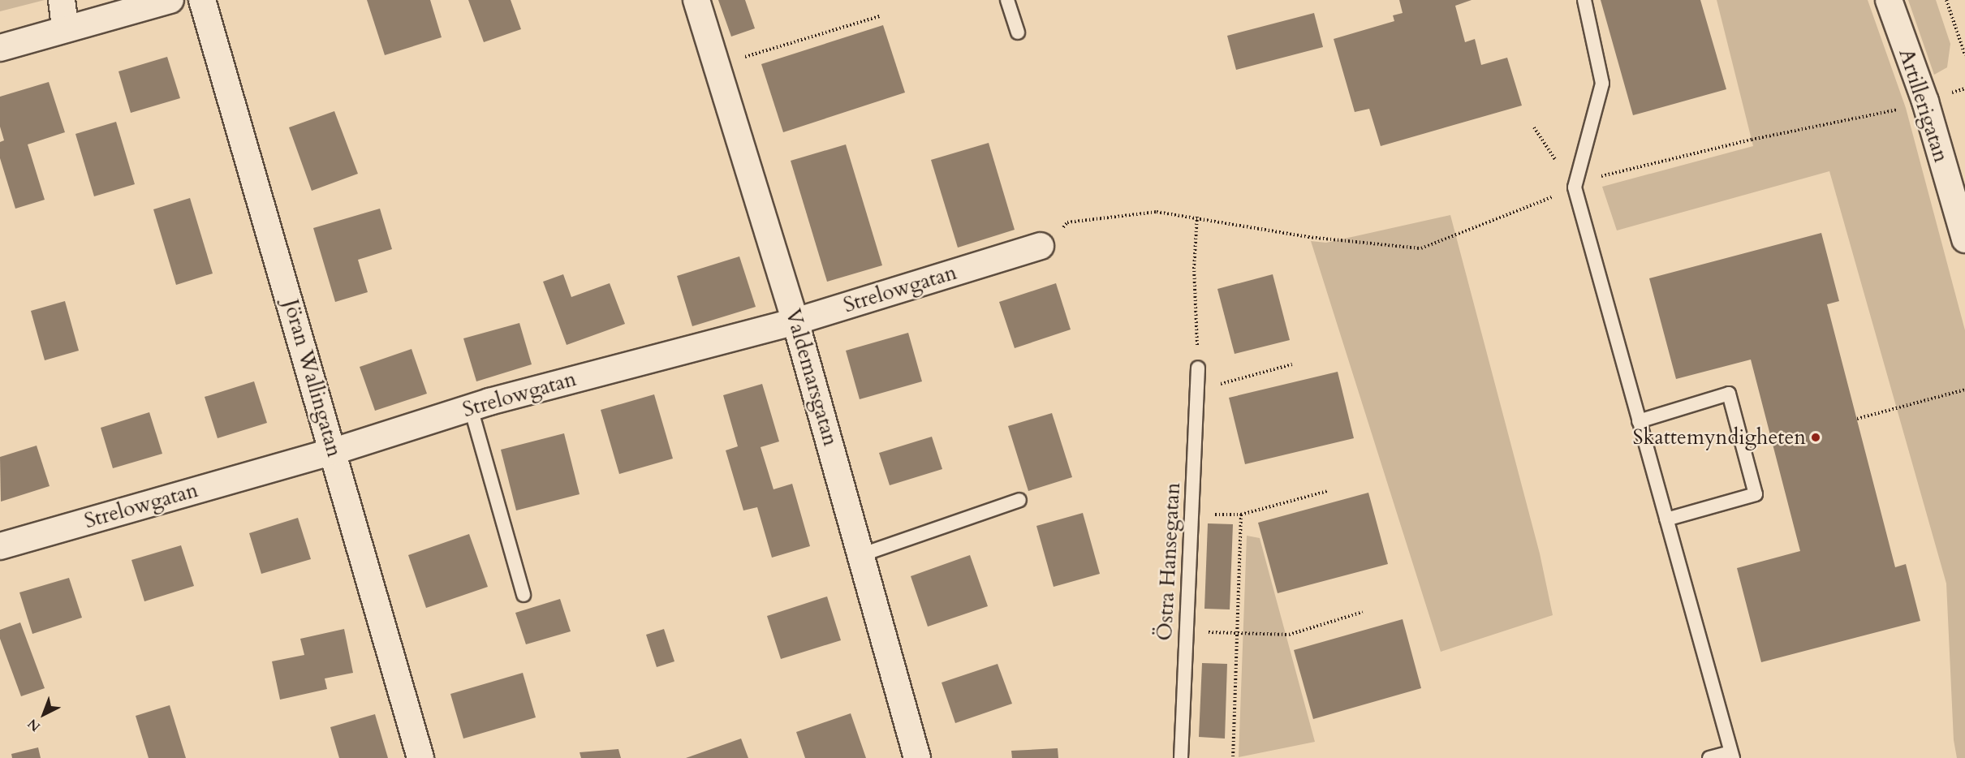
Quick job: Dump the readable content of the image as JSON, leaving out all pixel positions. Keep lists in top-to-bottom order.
{
  "streets": {
    "street": [
      "Artillerigatan",
      "Strelowgatan",
      "Valdemarsgatan",
      "Jöran Wallingatan"
    ],
    "lane": ["Östra Hansegatan"]
  },
  "crossings": [
    ["Strelowgatan", "Valdemarsgatan"],
    ["Strelowgatan", "Jöran Wallingatan"]
  ],
  "places": ["Skattemyndigheten"],
  "north": "bottom left"
}
